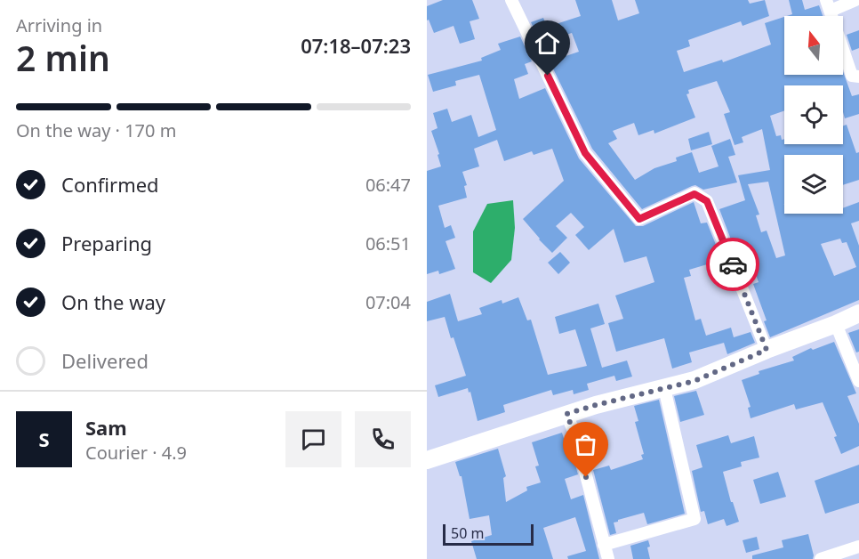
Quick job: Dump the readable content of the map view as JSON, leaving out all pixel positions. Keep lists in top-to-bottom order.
{
  "scale_bar": "50 m",
  "north": "top",
  "page": {
    "heading": ["2 min", "Arriving in", "07:18–07:23"],
    "panel": ["Sam", "Courier · 4.9"],
    "bar": "On the way · 170 m",
    "list": [
      ["Confirmed", "06:47"],
      ["Preparing", "06:51"],
      ["On the way", "07:04"],
      "Delivered"
    ],
    "round": "S",
    "scale": "50 m"
  }
}
